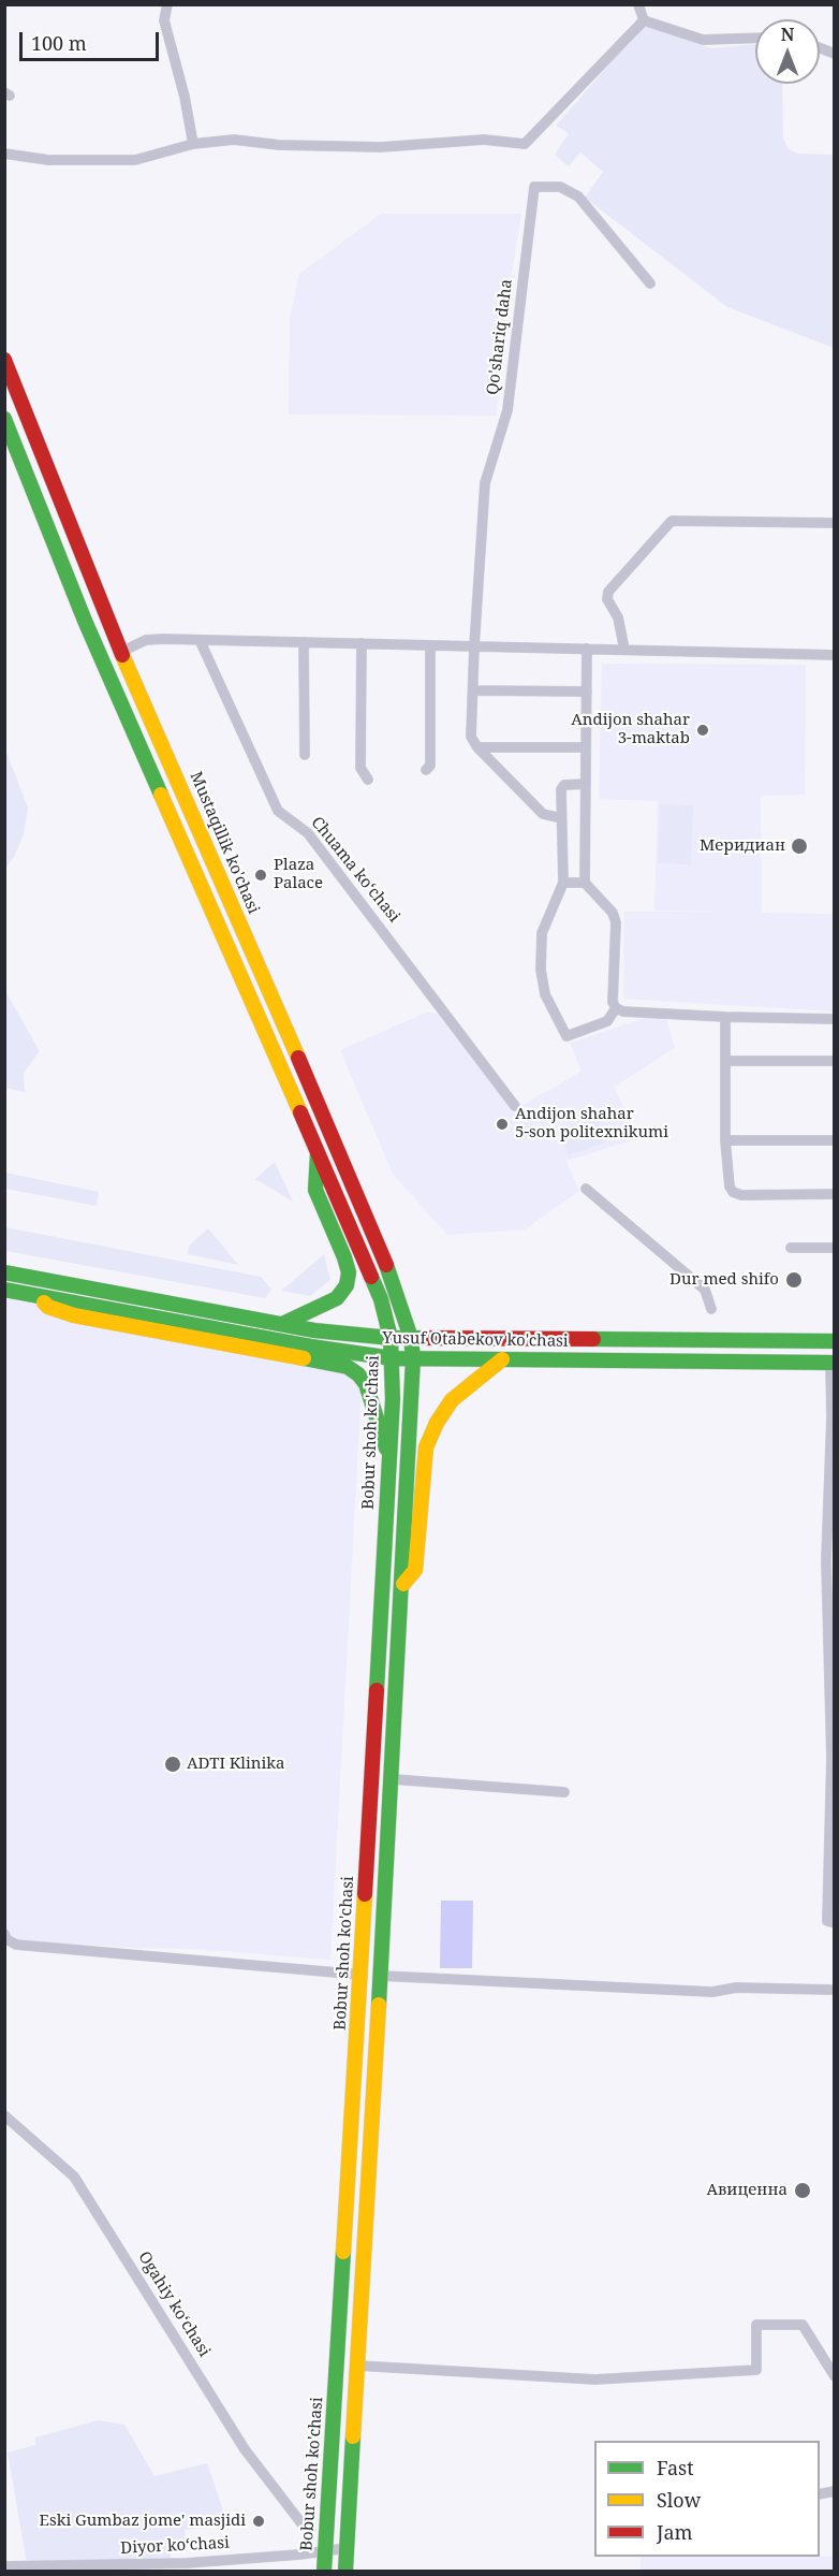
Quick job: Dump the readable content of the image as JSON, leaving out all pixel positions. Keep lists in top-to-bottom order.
{
  "streets": {
    "main road": ["Mustaqillik ko'chasi", "Yusuf Otabekov ko'chasi", "Bobur shoh ko'chasi"],
    "street": [
      "Qo'shariq daha",
      "Chuama koʻchasi",
      "Ogahiy koʻchasi",
      "Diyor koʻchasi"
    ]
  },
  "crossings": [
    ["Mustaqillik ko'chasi", "Yusuf Otabekov ko'chasi"],
    ["Yusuf Otabekov ko'chasi", "Bobur shoh ko'chasi"],
    ["Bobur shoh ko'chasi", "Diyor koʻchasi"]
  ],
  "places": [
    "Andijon shahar 3-maktab",
    "Меридиан",
    "Plaza Palace",
    "Andijon shahar 5-son politexnikumi",
    "Dur med shifo",
    "ADTI Klinika",
    "Авиценна",
    "Eski Gumbaz jome' masjidi"
  ],
  "legend": ["Fast", "Slow", "Jam"],
  "scale_bar": "100 m",
  "north": "top"
}
